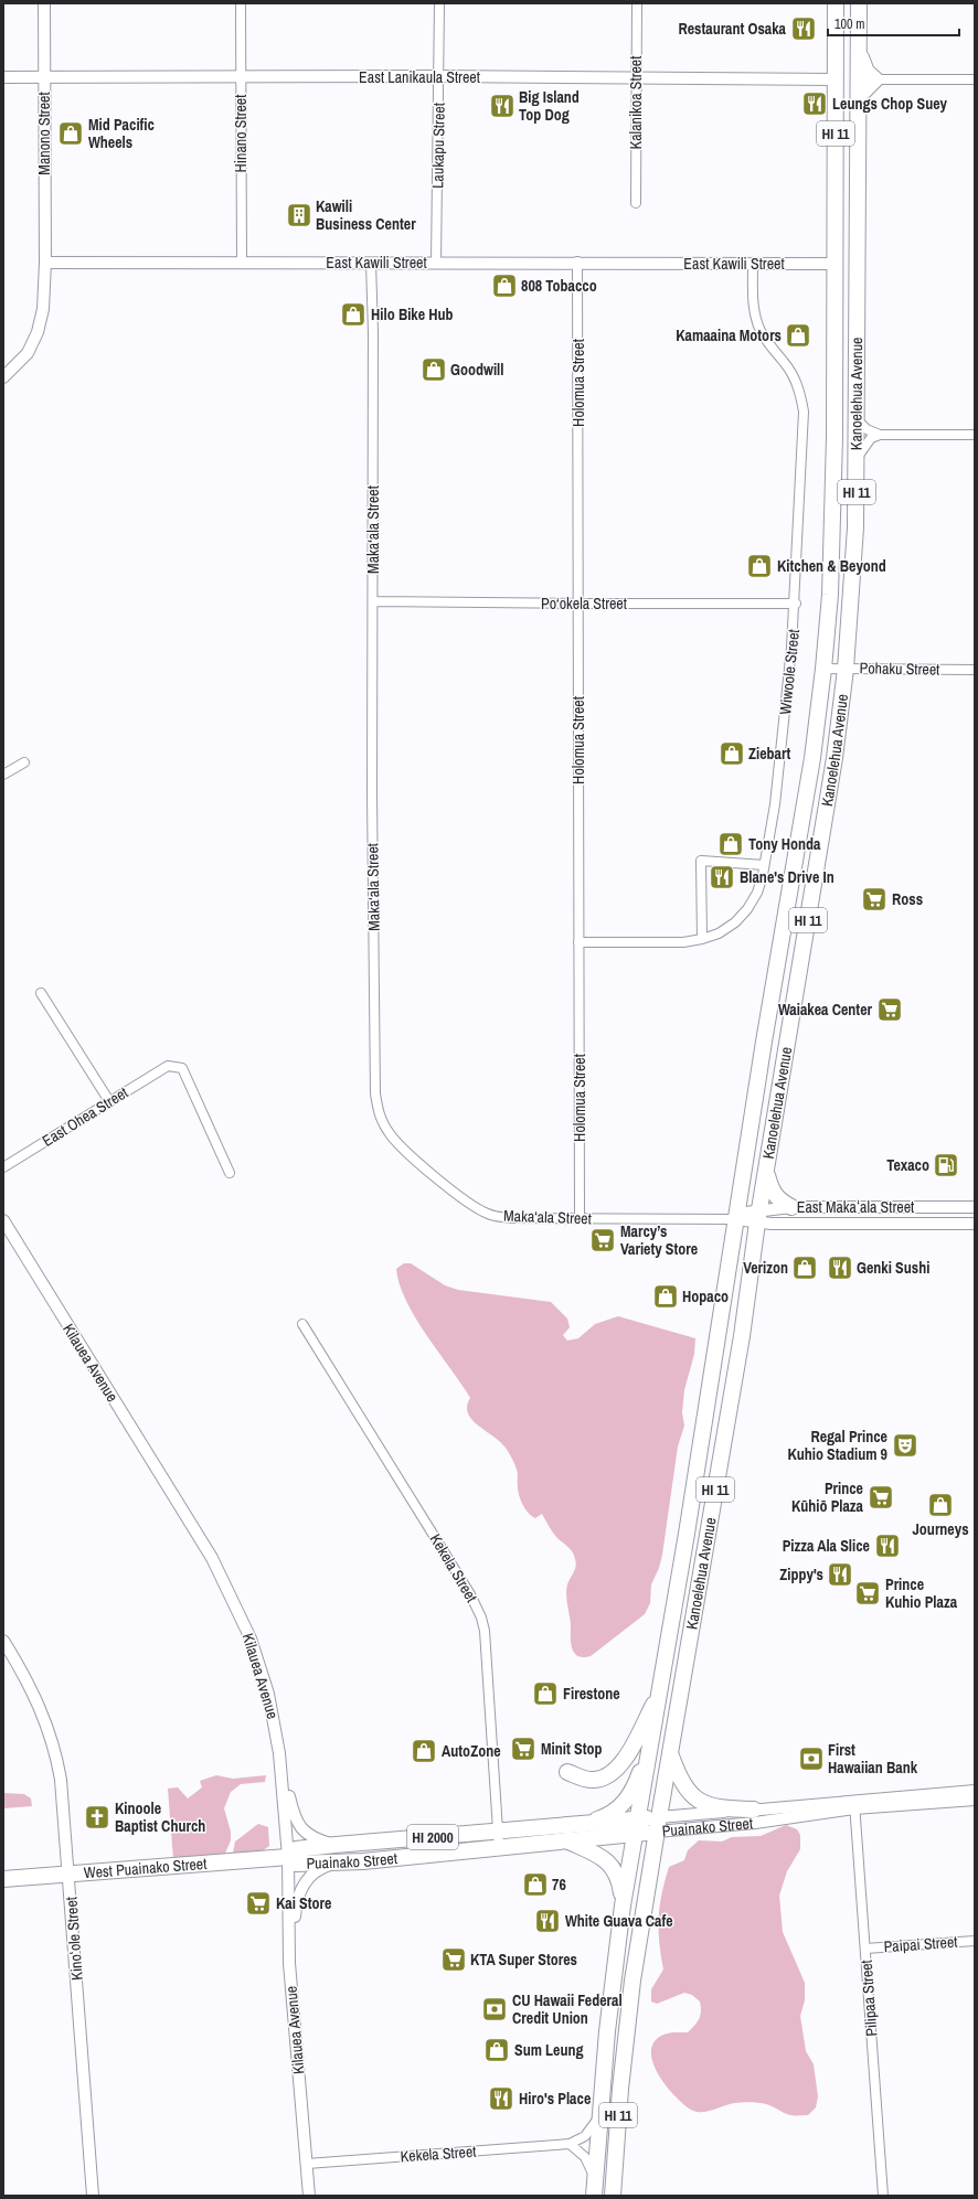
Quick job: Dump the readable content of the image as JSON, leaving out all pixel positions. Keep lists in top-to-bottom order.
{
  "streets": {
    "highway": [
      "HI 11",
      "Kanoelehua Avenue",
      "Puainako Street",
      "HI 2000",
      "West Puainako Street"
    ],
    "street": [
      "East Lanikaula Street",
      "Kalanikoa Street",
      "Manono Street",
      "Hinano Street",
      "Laukapu Street",
      "East Kawili Street",
      "Holomua Street",
      "Maka‘ala Street",
      "Po‘okela Street",
      "Pohaku Street",
      "Wiwoole Street",
      "East Ohea Street",
      "East Makaʻala Street",
      "Kilauea Avenue",
      "Kekela Street",
      "Kinoʻole Street",
      "Paipai Street",
      "Pilipaa Street"
    ]
  },
  "crossings": [
    ["East Lanikaula Street", "Kalanikoa Street"],
    ["East Lanikaula Street", "Manono Street"],
    ["East Lanikaula Street", "Hinano Street"],
    ["East Lanikaula Street", "Laukapu Street"],
    ["East Lanikaula Street", "Kanoelehua Avenue"],
    ["Manono Street", "East Kawili Street"],
    ["Hinano Street", "East Kawili Street"],
    ["Laukapu Street", "East Kawili Street"],
    ["East Kawili Street", "Holomua Street"],
    ["East Kawili Street", "Kanoelehua Avenue"],
    ["East Kawili Street", "Maka‘ala Street"],
    ["East Kawili Street", "Wiwoole Street"],
    ["Holomua Street", "Maka‘ala Street"],
    ["Holomua Street", "Po‘okela Street"],
    ["Holomua Street", "Wiwoole Street"],
    ["Kanoelehua Avenue", "Maka‘ala Street"],
    ["Kanoelehua Avenue", "Pohaku Street"],
    ["Kanoelehua Avenue", "East Makaʻala Street"],
    ["Kanoelehua Avenue", "Kekela Street"],
    ["Kanoelehua Avenue", "Puainako Street"],
    ["Maka‘ala Street", "Po‘okela Street"],
    ["Maka‘ala Street", "East Makaʻala Street"],
    ["Po‘okela Street", "Wiwoole Street"],
    ["Kilauea Avenue", "Kekela Street"],
    ["Kilauea Avenue", "Puainako Street"],
    ["Kilauea Avenue", "West Puainako Street"],
    ["Kekela Street", "Puainako Street"],
    ["Puainako Street", "West Puainako Street"],
    ["Puainako Street", "Pilipaa Street"],
    ["West Puainako Street", "Kinoʻole Street"],
    ["Paipai Street", "Pilipaa Street"]
  ],
  "places": {
    "restaurant": [
      "Restaurant Osaka",
      "Leungs Chop Suey",
      "Big Island Top Dog",
      "Blane's Drive In",
      "Genki Sushi",
      "Pizza Ala Slice",
      "Zippy's",
      "White Guava Cafe",
      "Hiro's Place"
    ],
    "shop": [
      "Mid Pacific Wheels",
      "808 Tobacco",
      "Hilo Bike Hub",
      "Kamaaina Motors",
      "Goodwill",
      "Kitchen & Beyond",
      "Ziebart",
      "Tony Honda",
      "Verizon",
      "Hopaco",
      "Journeys",
      "Firestone",
      "AutoZone",
      "76",
      "Sum Leung"
    ],
    "building": ["Kawili Business Center"],
    "supermarket": [
      "Ross",
      "Waiakea Center",
      "Marcy’s Variety Store",
      "Prince Kūhiō Plaza",
      "Prince Kuhio Plaza",
      "Minit Stop",
      "Kai Store",
      "KTA Super Stores"
    ],
    "fuel station": ["Texaco"],
    "theatre": ["Regal Prince Kuhio Stadium 9"],
    "bank": ["First Hawaiian Bank", "CU Hawaii Federal Credit Union"],
    "church": ["Kinoole Baptist Church"]
  },
  "scale_bar": "100 m"
}
